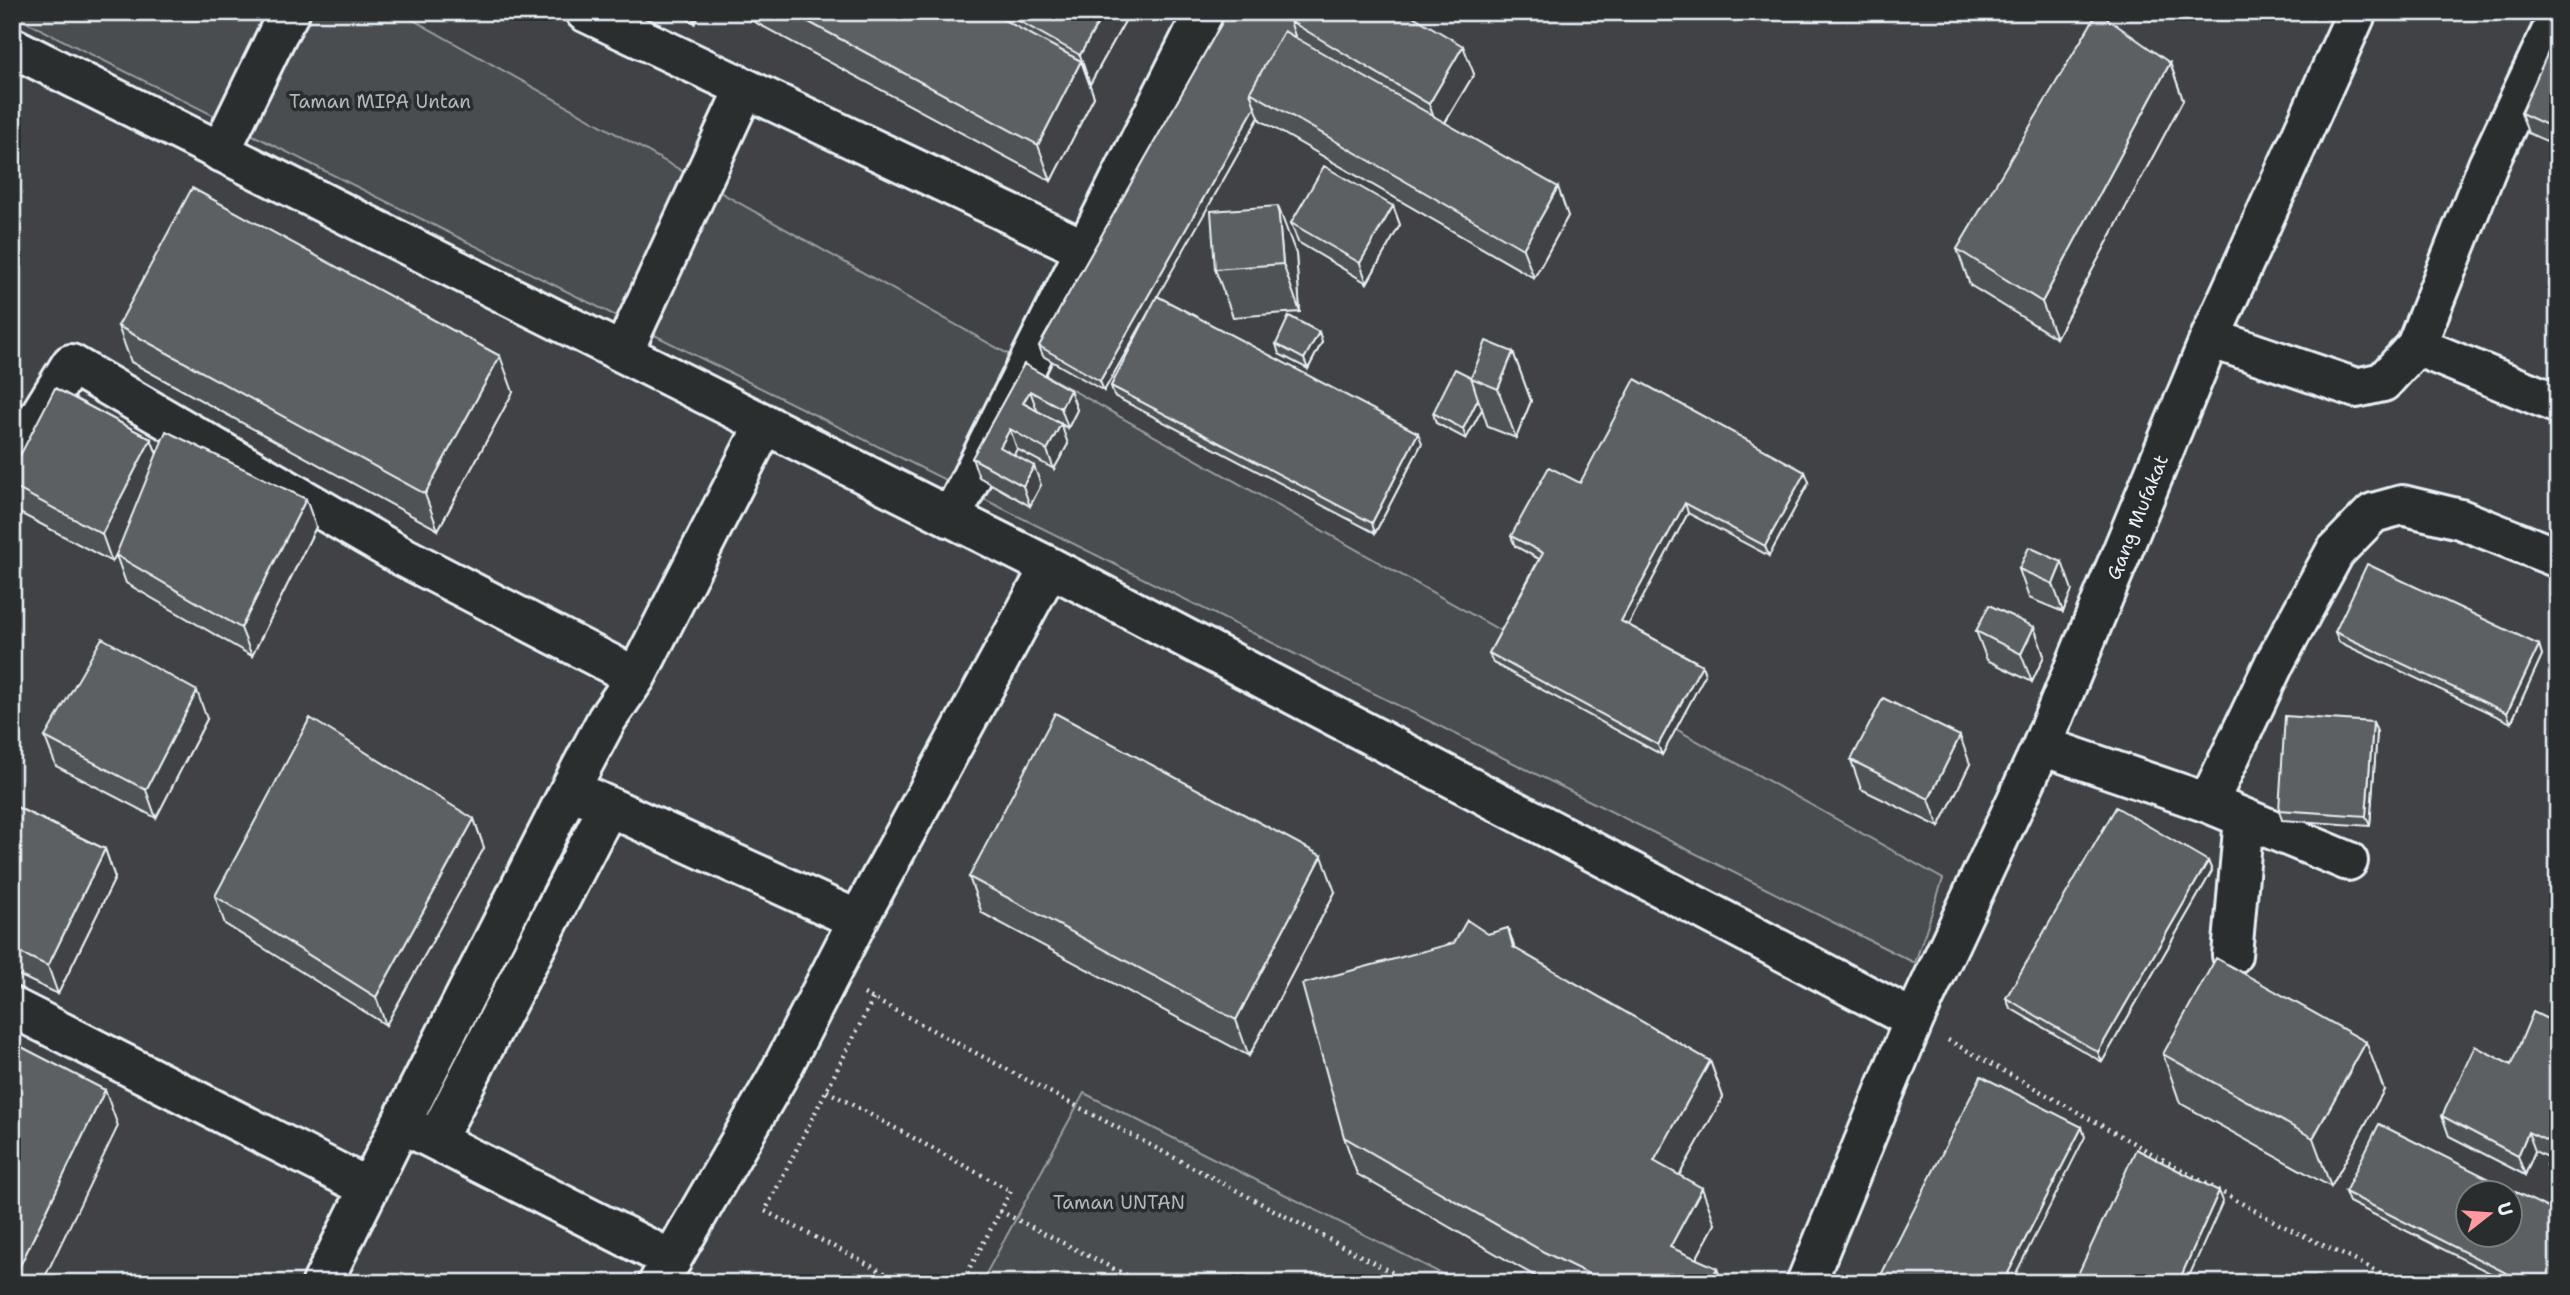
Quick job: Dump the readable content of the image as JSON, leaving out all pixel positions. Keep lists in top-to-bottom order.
{
  "streets": {
    "street": ["Gang Mufakat"]
  },
  "parks": ["Taman MIPA Untan", "Taman UNTAN"],
  "north": "right"
}
